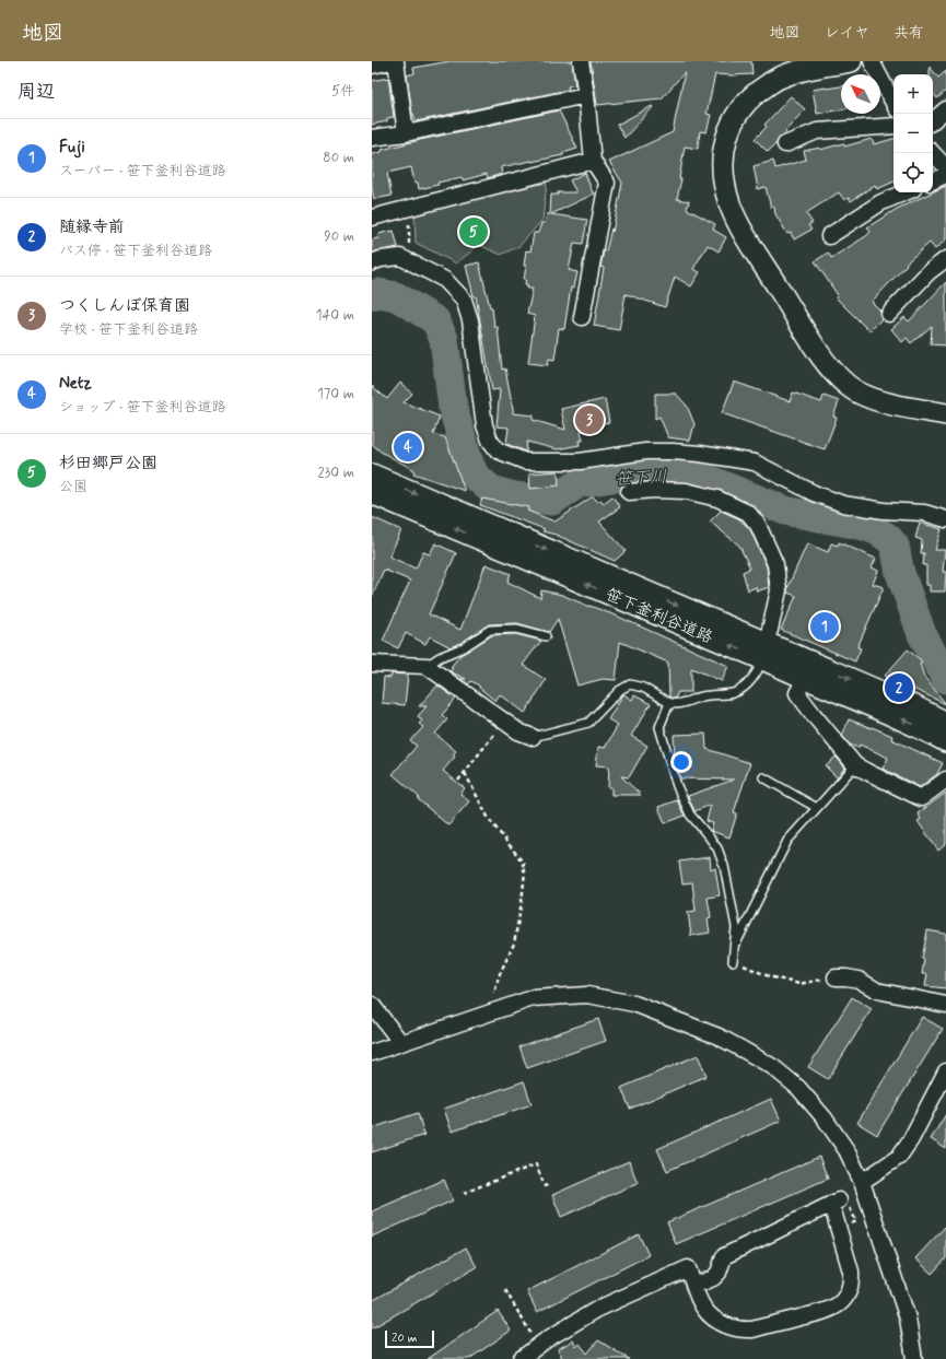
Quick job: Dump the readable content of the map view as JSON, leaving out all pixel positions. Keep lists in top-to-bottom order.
{
  "streets": {
    "street": ["笹下釜利谷道路"]
  },
  "water": ["笹下川"],
  "scale_bar": "20 m",
  "north": "top left",
  "page": {
    "header": "地図",
    "nav": ["地図", "レイヤ", "共有"],
    "heading": ["周辺", "5件"],
    "map_buttons": ["+", "−"],
    "list": [
      {
        "mark": "1",
        "name": "Fuji",
        "note": "スーパー · 笹下釜利谷道路",
        "value": "80 m"
      },
      {
        "mark": "2",
        "name": "随縁寺前",
        "note": "バス停 · 笹下釜利谷道路",
        "value": "90 m"
      },
      {
        "mark": "3",
        "name": "つくしんぼ保育園",
        "note": "学校 · 笹下釜利谷道路",
        "value": "140 m"
      },
      {
        "mark": "4",
        "name": "Netz",
        "note": "ショップ · 笹下釜利谷道路",
        "value": "170 m"
      },
      {
        "mark": "5",
        "name": "杉田郷戸公園",
        "note": "公園",
        "value": "230 m"
      }
    ],
    "pins": [
      "5",
      "3",
      "4",
      "1",
      "2"
    ],
    "scale": "20 m"
  }
}
